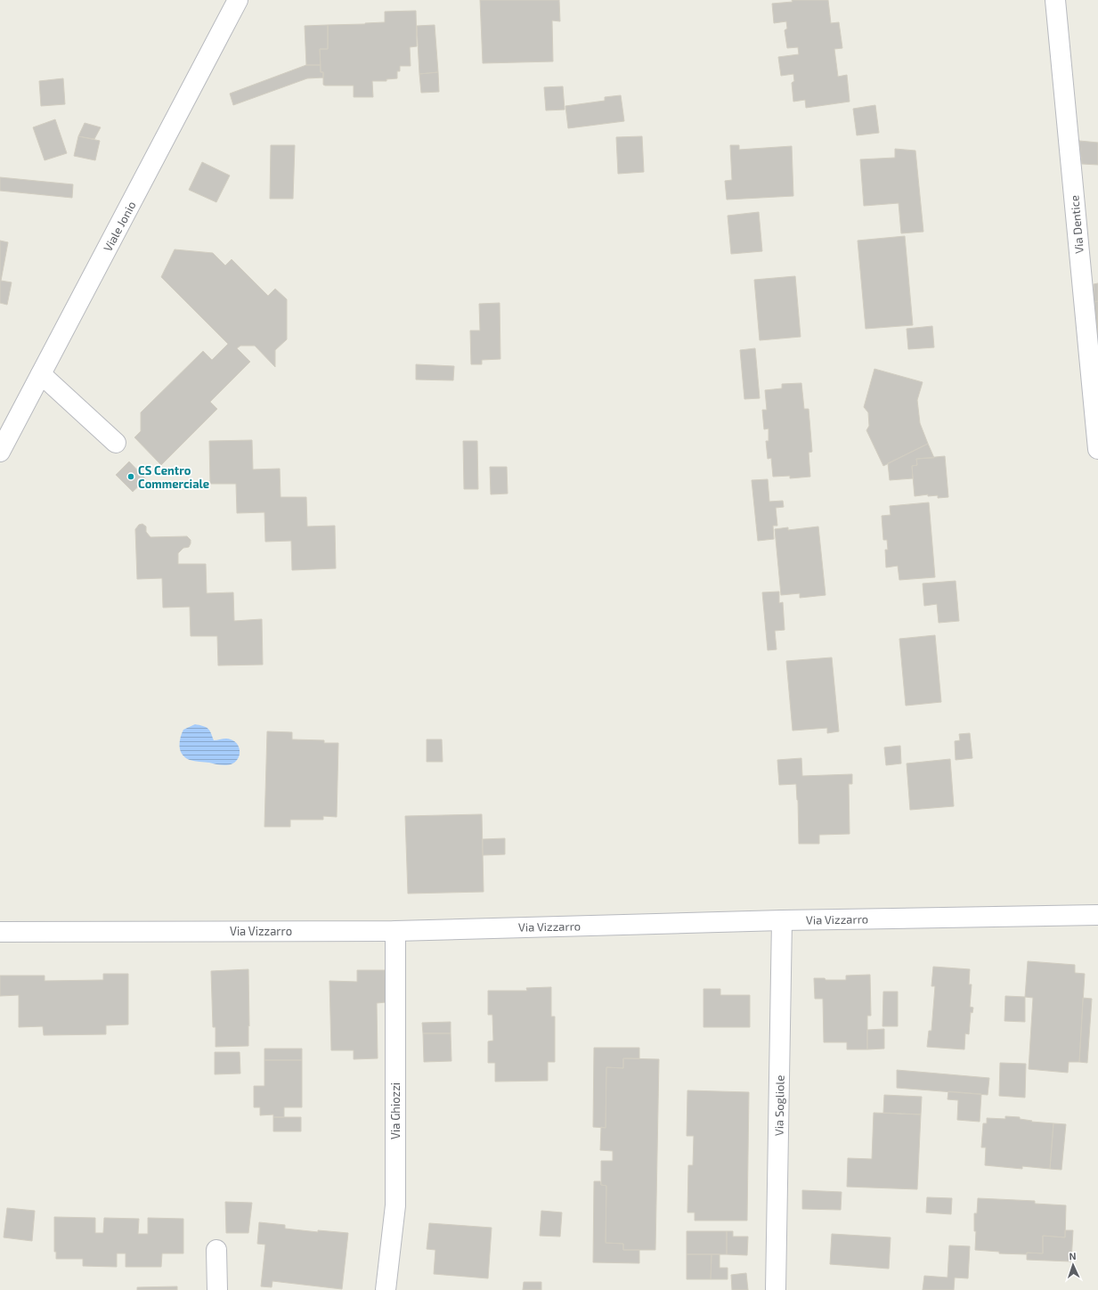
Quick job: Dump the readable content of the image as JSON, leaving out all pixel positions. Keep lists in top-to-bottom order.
{
  "streets": {
    "street": [
      "Via Dentice",
      "Viale Jonio",
      "Via Vizzarro",
      "Via Sogliole",
      "Via Ghiozzi"
    ]
  },
  "crossings": [
    ["Via Vizzarro", "Via Sogliole"],
    ["Via Vizzarro", "Via Ghiozzi"]
  ],
  "places": ["CS Centro Commerciale"],
  "north": "top"
}
